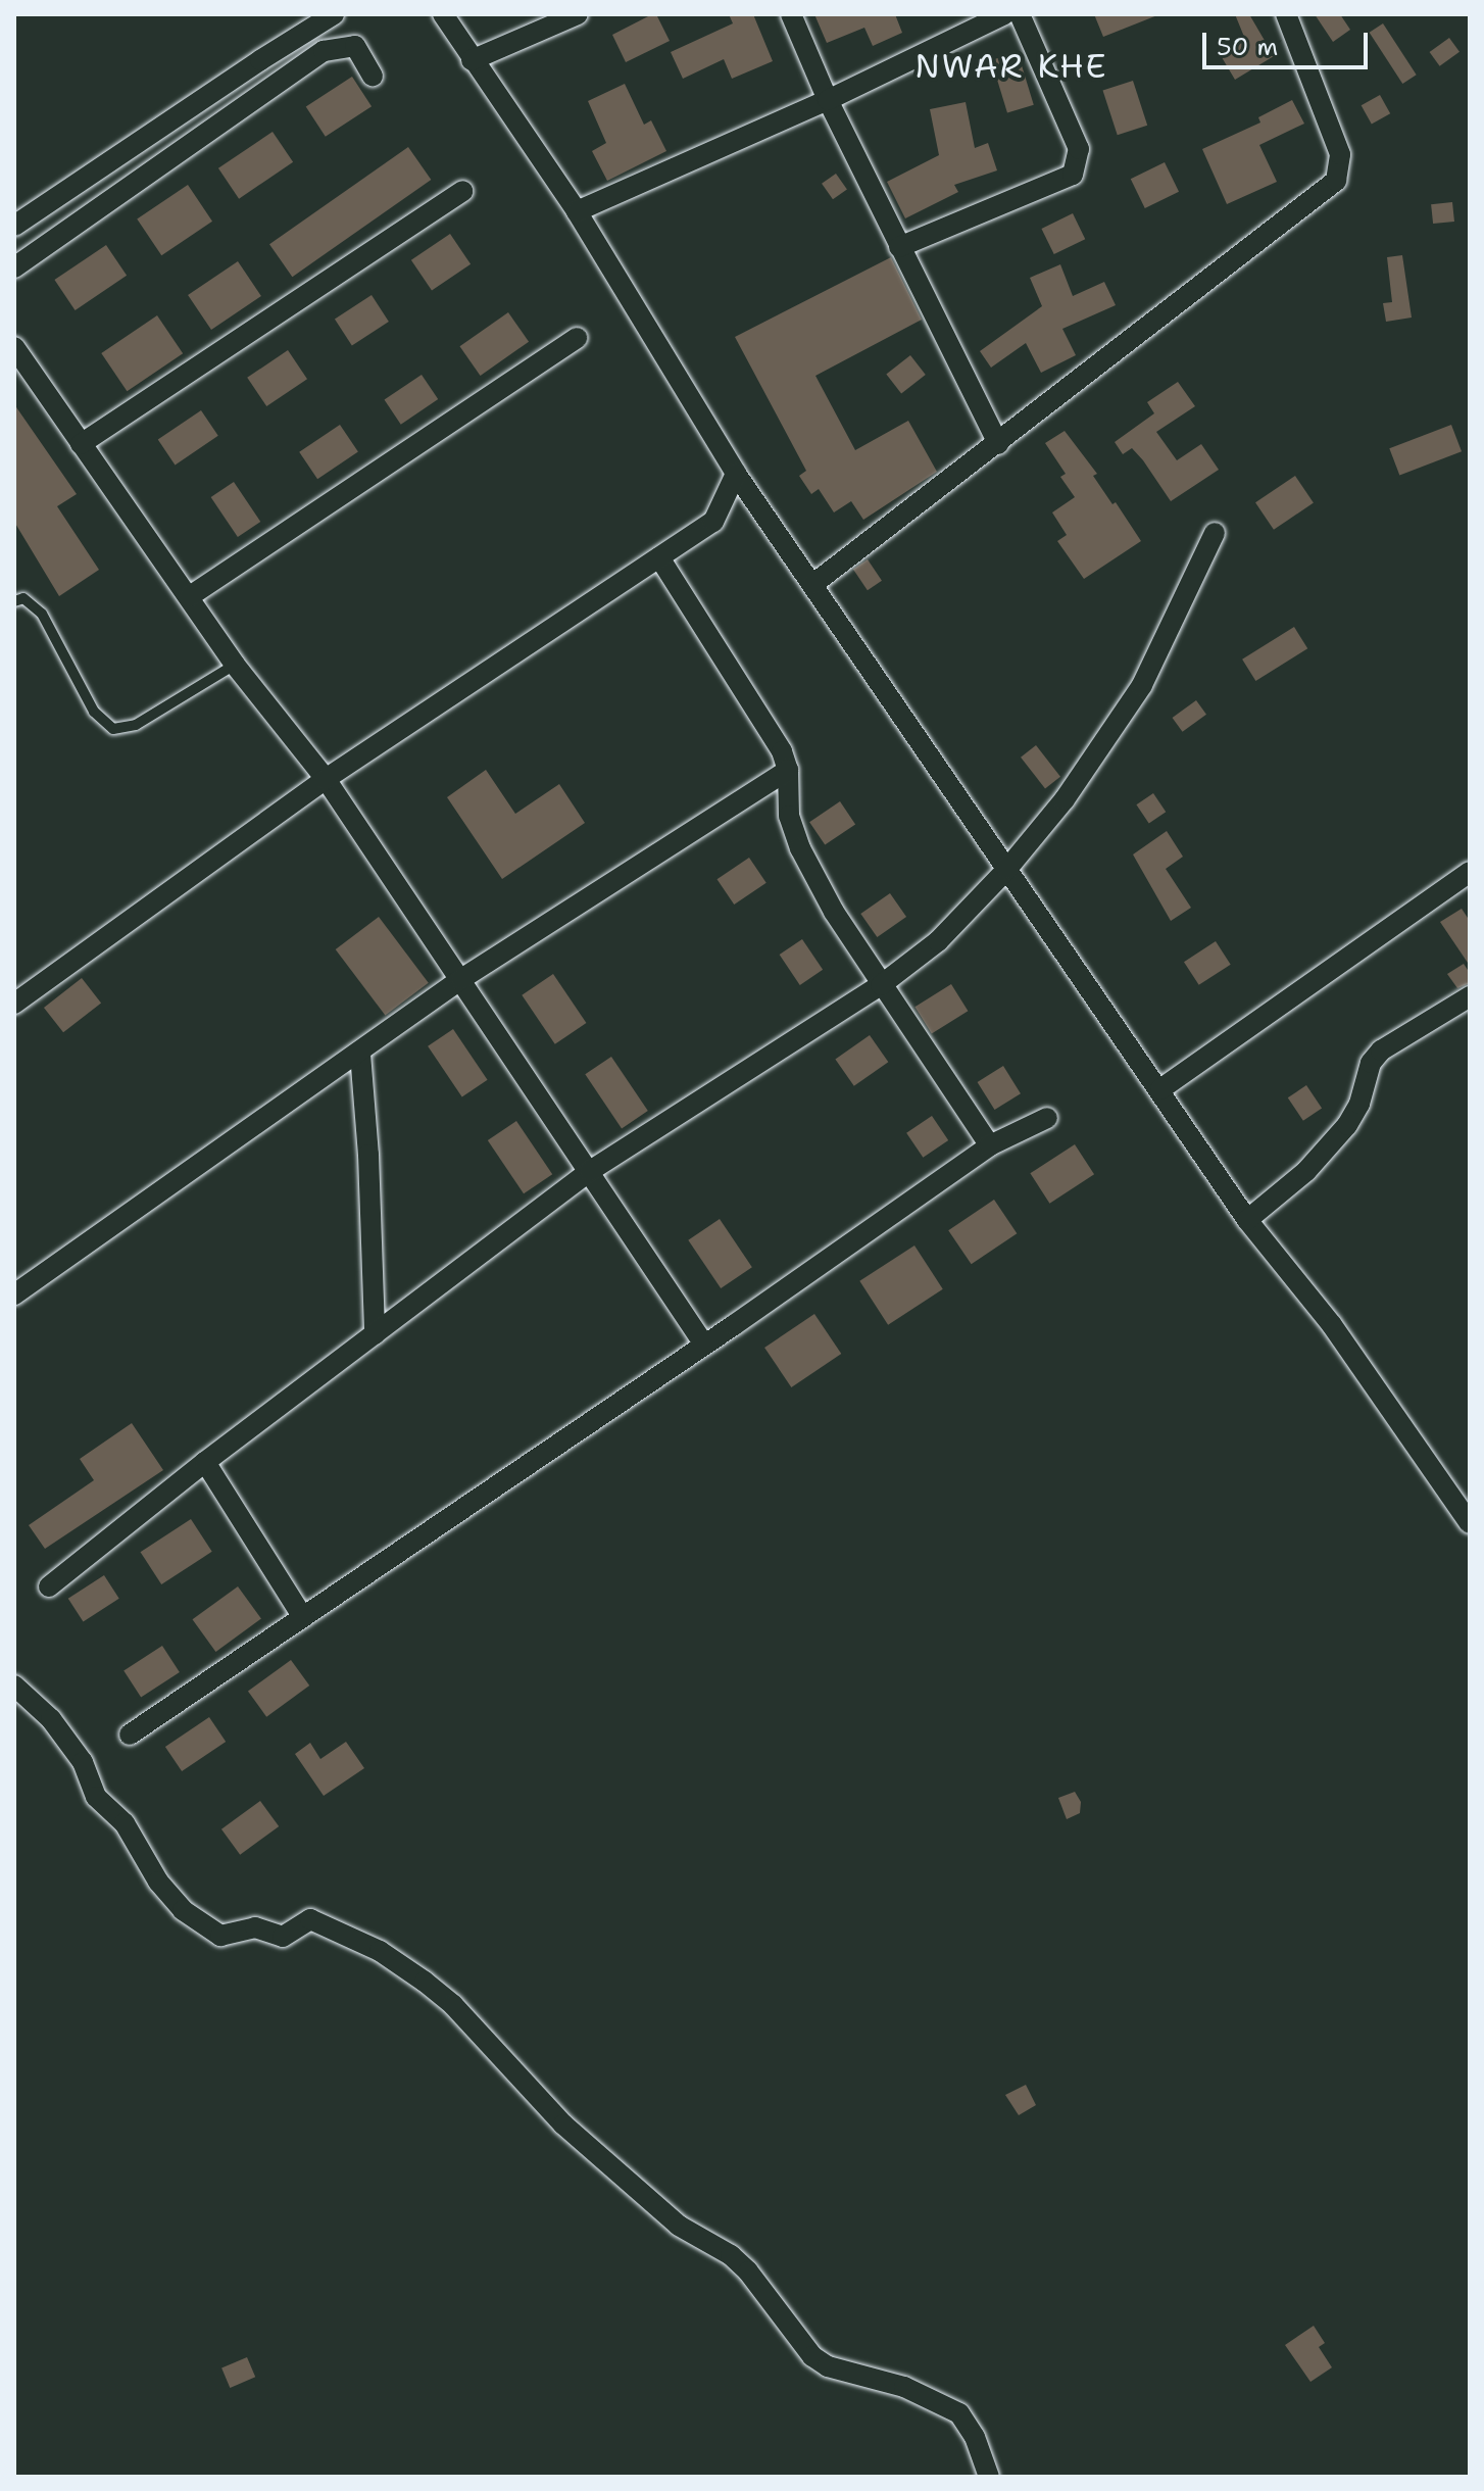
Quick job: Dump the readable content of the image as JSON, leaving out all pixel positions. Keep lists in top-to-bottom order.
{
  "districts": ["NWAR KHE"],
  "scale_bar": "50 m"
}
